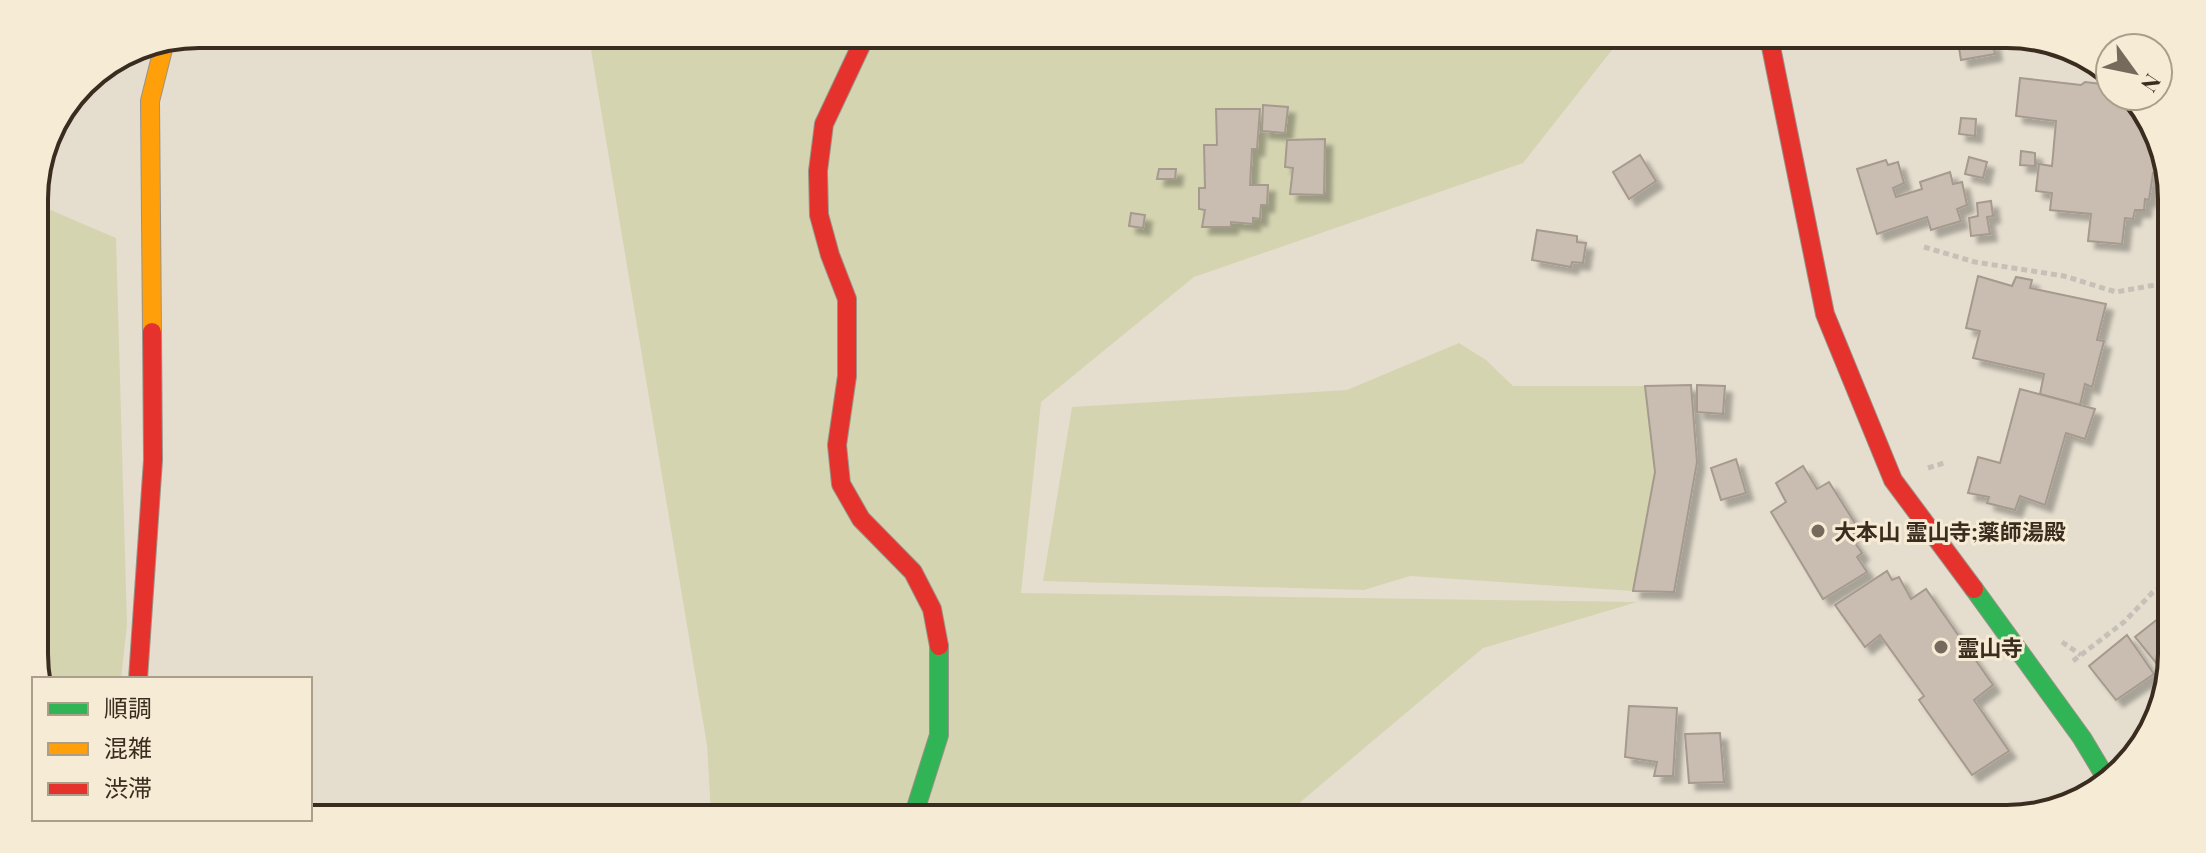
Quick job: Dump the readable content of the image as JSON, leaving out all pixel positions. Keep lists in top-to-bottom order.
{
  "places": ["大本山 霊山寺;薬師湯殿", "霊山寺"],
  "legend": ["順調", "混雑", "渋滞"],
  "north": "bottom right"
}
